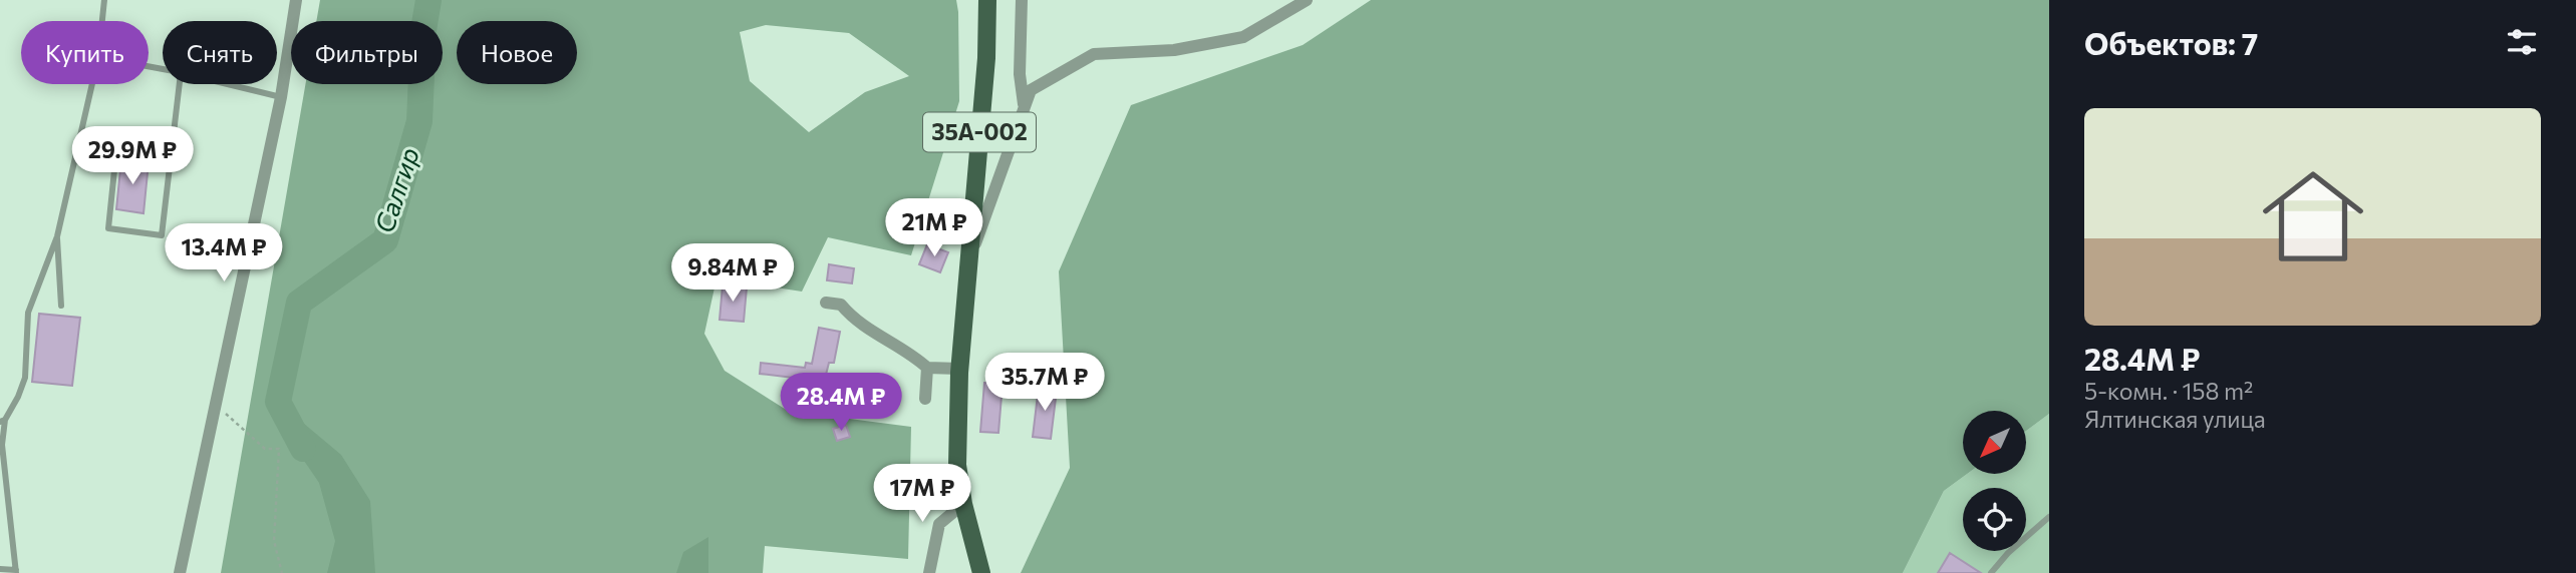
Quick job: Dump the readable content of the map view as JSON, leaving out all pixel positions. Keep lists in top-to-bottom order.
{
  "streets": {
    "main road": ["35А-002"]
  },
  "water": ["Салгир"],
  "north": "bottom left",
  "page": {
    "heading": "Объектов: 7",
    "chip": [
      "Купить",
      "Снять",
      "Фильтры",
      "Новое"
    ],
    "list": [
      {
        "name": "28.4M ₽",
        "note": "5-комн. · 158 m² · Ялтинская улица"
      }
    ],
    "price": [
      "29.9M ₽",
      "21M ₽",
      "13.4M ₽",
      "9.84M ₽",
      "35.7M ₽",
      "28.4M ₽",
      "17M ₽"
    ]
  }
}
